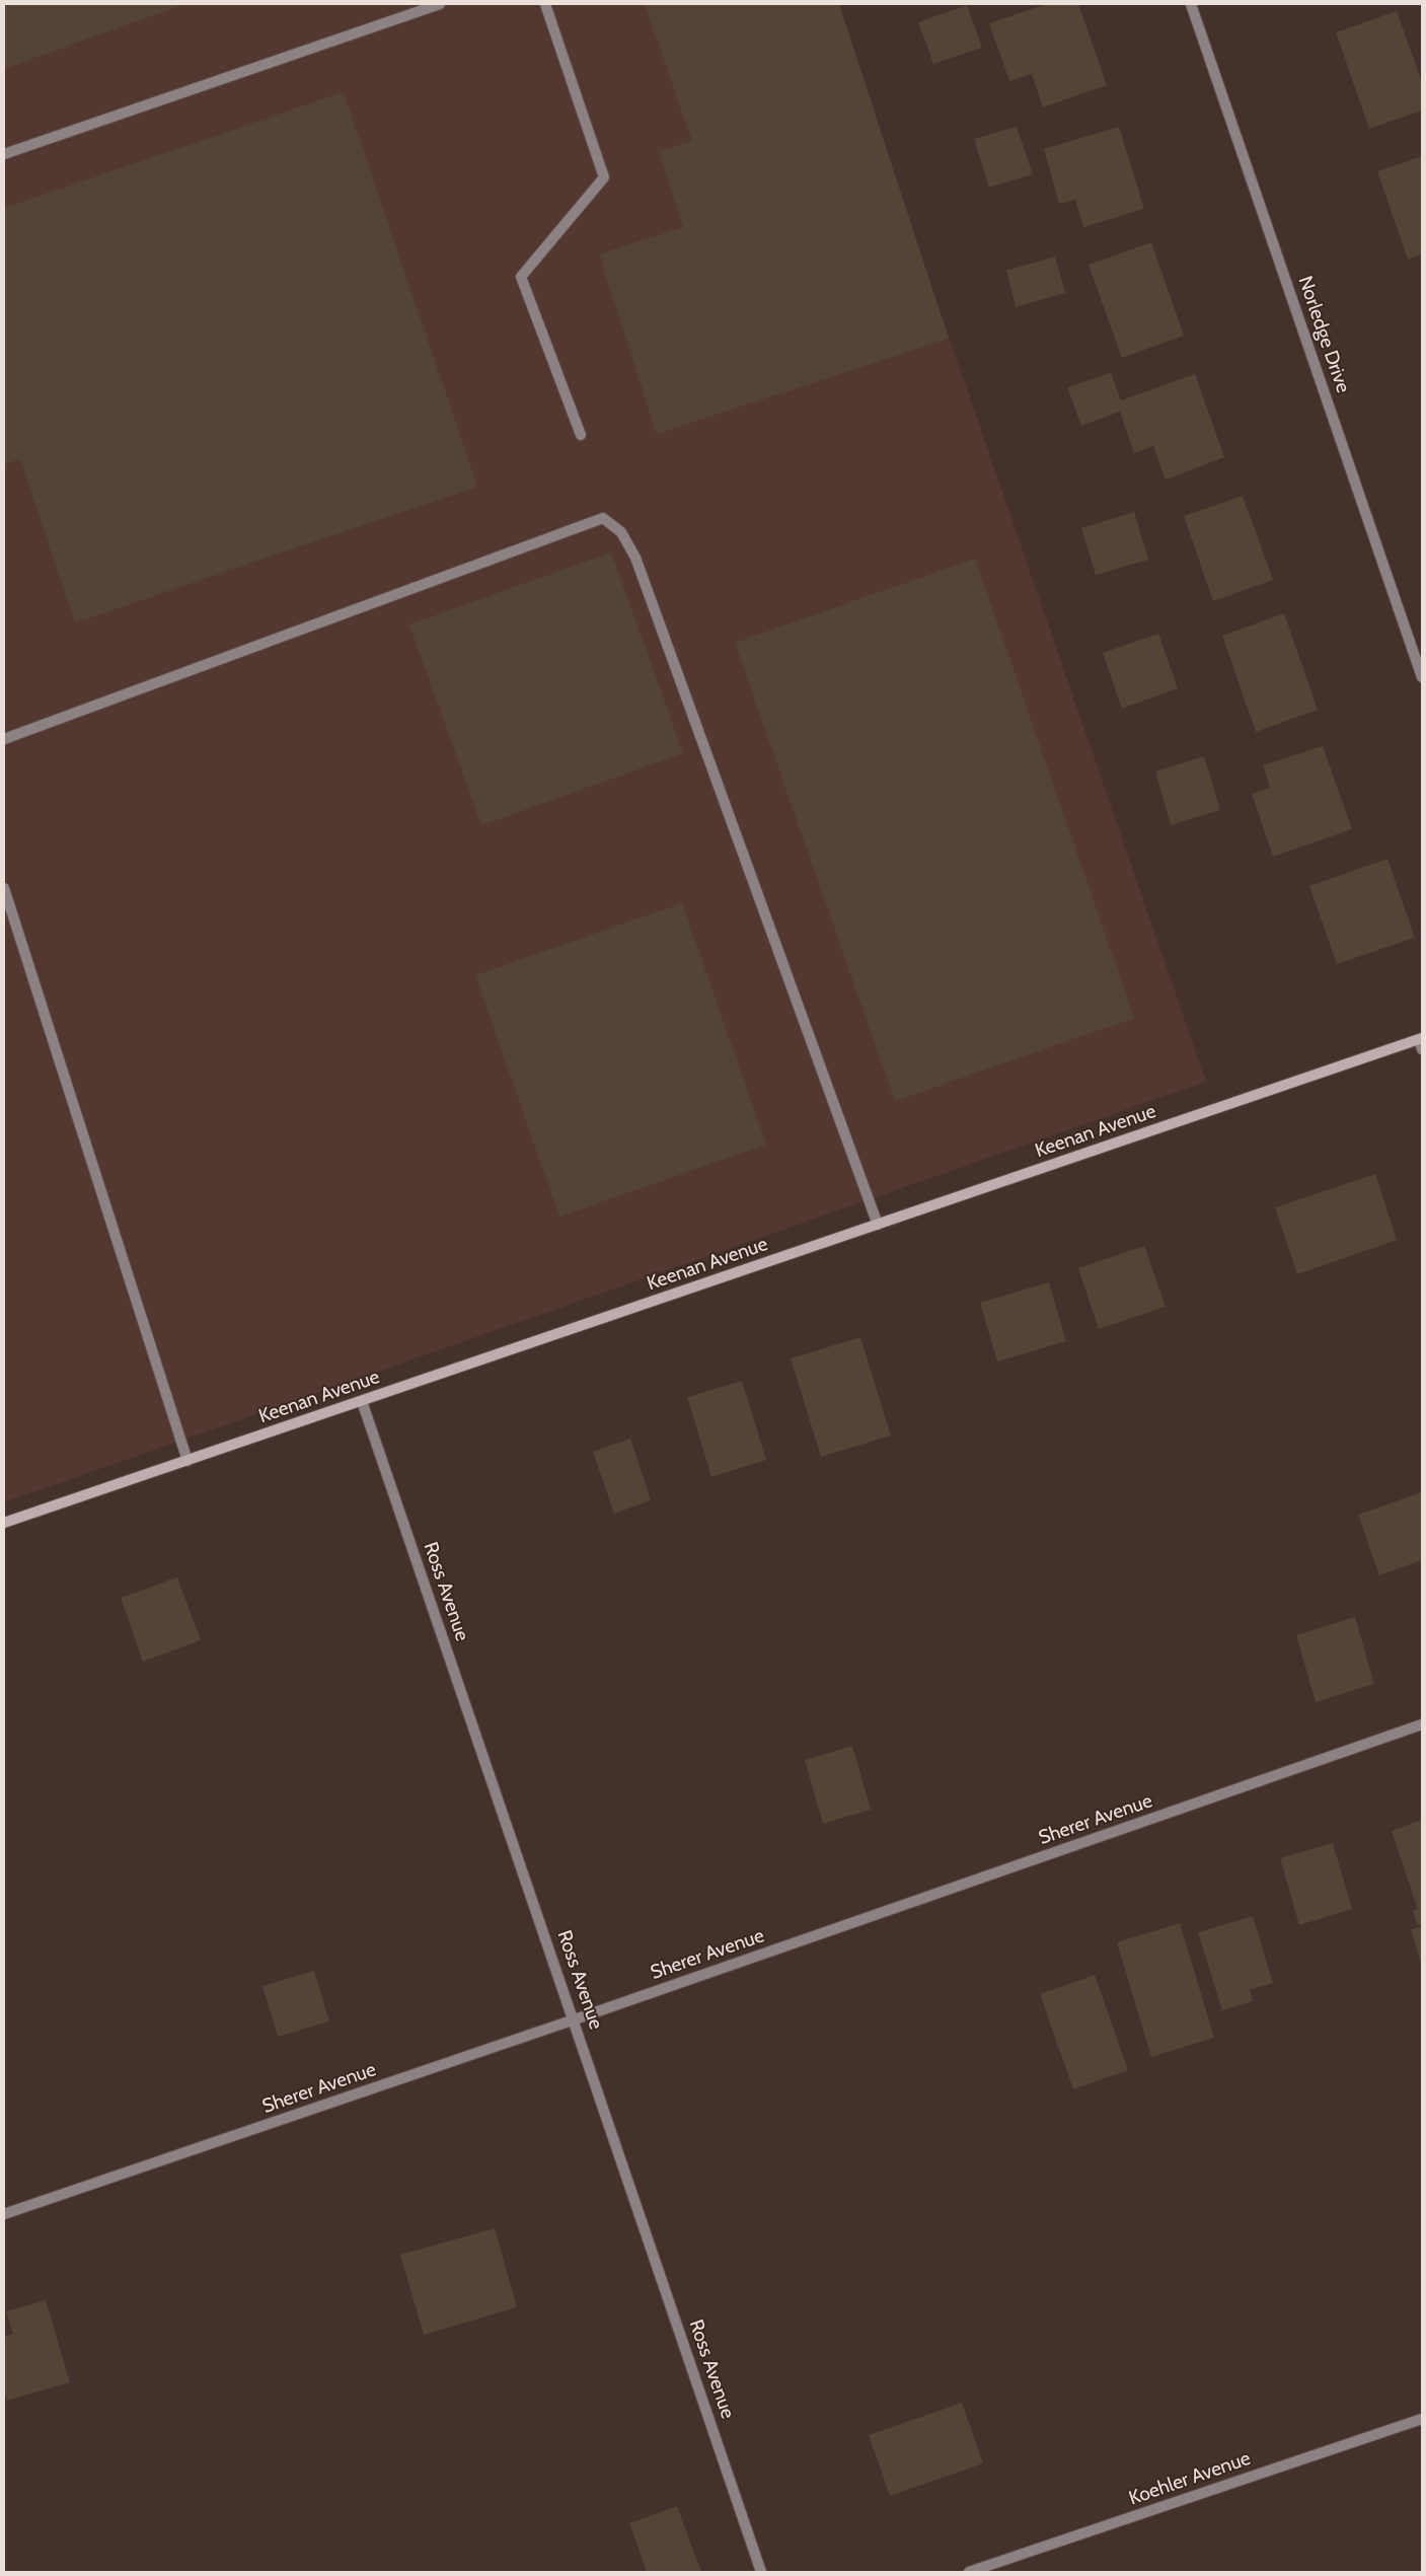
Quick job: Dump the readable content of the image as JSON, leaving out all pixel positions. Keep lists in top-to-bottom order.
{
  "streets": {
    "street": [
      "Norledge Drive",
      "Keenan Avenue",
      "Ross Avenue",
      "Sherer Avenue",
      "Koehler Avenue"
    ]
  },
  "crossings": [
    ["Keenan Avenue", "Ross Avenue"],
    ["Ross Avenue", "Sherer Avenue"]
  ]
}
